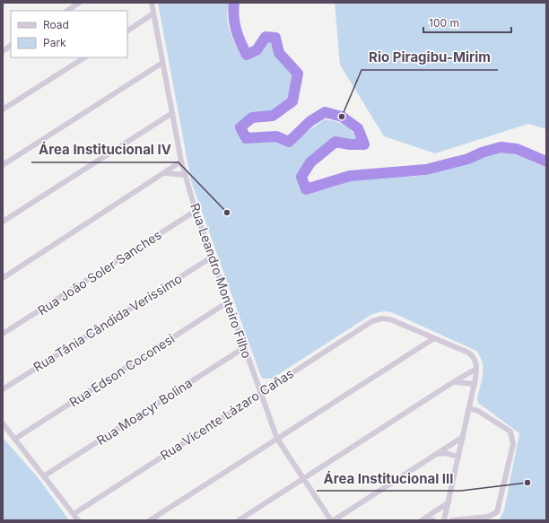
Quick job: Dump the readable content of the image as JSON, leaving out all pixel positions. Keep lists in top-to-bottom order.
{
  "streets": {
    "street": [
      "Rua João Soler Sanches",
      "Rua Leandro Monteiro Filho",
      "Rua Tânia Cândida Veríssimo",
      "Rua Edson Coconesi",
      "Rua Moacyr Bolina",
      "Rua Vicente Lázaro Cañas"
    ]
  },
  "crossings": [
    ["Rua João Soler Sanches", "Rua Leandro Monteiro Filho"],
    ["Rua Leandro Monteiro Filho", "Rua Tânia Cândida Veríssimo"],
    ["Rua Leandro Monteiro Filho", "Rua Edson Coconesi"],
    ["Rua Leandro Monteiro Filho", "Rua Moacyr Bolina"],
    ["Rua Leandro Monteiro Filho", "Rua Vicente Lázaro Cañas"]
  ],
  "places": ["Rio Piragibu-Mirim", "Área Institucional IV", "Área Institucional III"],
  "legend": ["Road", "Park"],
  "scale_bar": "100 m"
}
